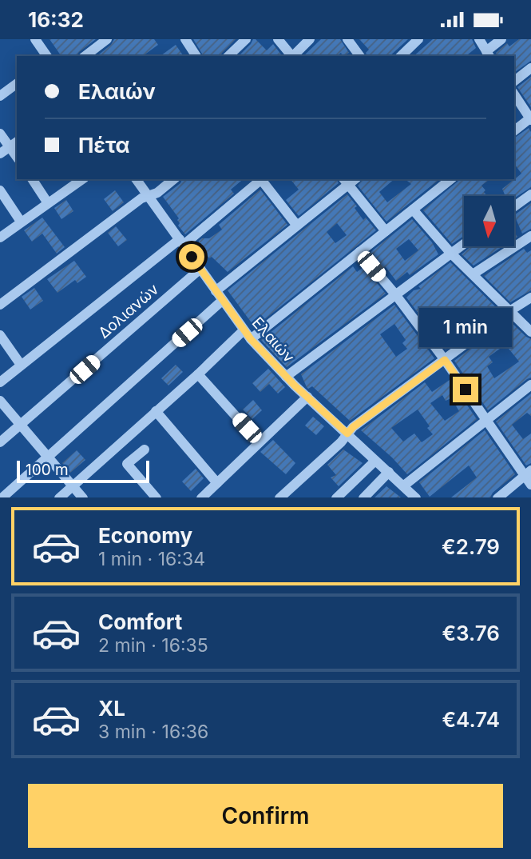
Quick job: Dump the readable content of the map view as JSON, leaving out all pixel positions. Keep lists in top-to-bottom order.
{
  "streets": {
    "street": ["Δολιανών", "Ελαιών"]
  },
  "crossings": [
    ["Δολιανών", "Ελαιών"]
  ],
  "scale_bar": "100 m",
  "north": "bottom",
  "page": {
    "status": "16:32",
    "banner": ["Ελαιών", "Πέτα"],
    "bubble": "1 min",
    "scale": "100 m",
    "list": [
      {
        "name": "Economy",
        "note": "1 min · 16:34",
        "value": "€2.79"
      },
      {
        "name": "Comfort",
        "note": "2 min · 16:35",
        "value": "€3.76"
      },
      {
        "name": "XL",
        "note": "3 min · 16:36",
        "value": "€4.74"
      }
    ],
    "buttons": "Confirm"
  }
}
